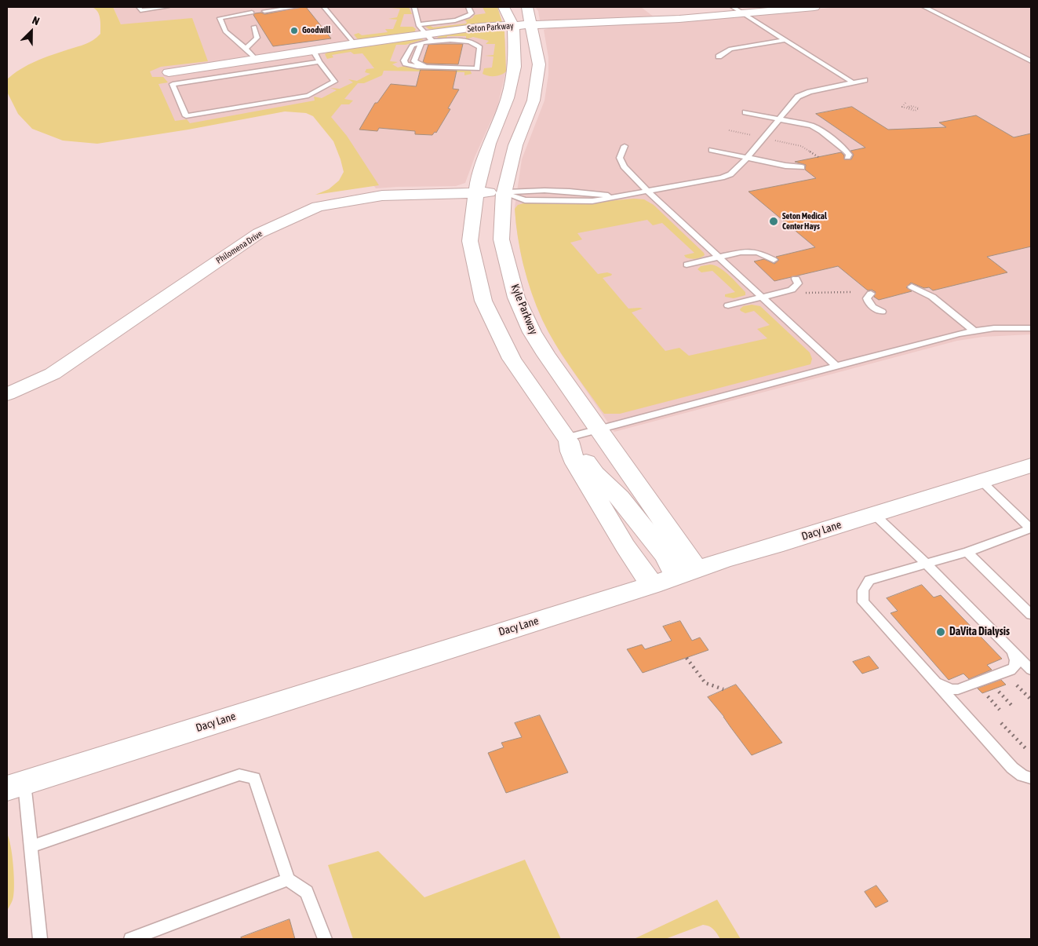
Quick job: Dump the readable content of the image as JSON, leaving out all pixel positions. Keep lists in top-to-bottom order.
{
  "streets": {
    "street": [
      "Seton Parkway",
      "Philomena Drive",
      "Kyle Parkway",
      "Dacy Lane"
    ]
  },
  "crossings": [
    ["Seton Parkway", "Kyle Parkway"],
    ["Philomena Drive", "Kyle Parkway"],
    ["Kyle Parkway", "Dacy Lane"]
  ],
  "places": ["Goodwill", "Seton Medical Center Hays", "DaVita Dialysis"],
  "north": "top right"
}
